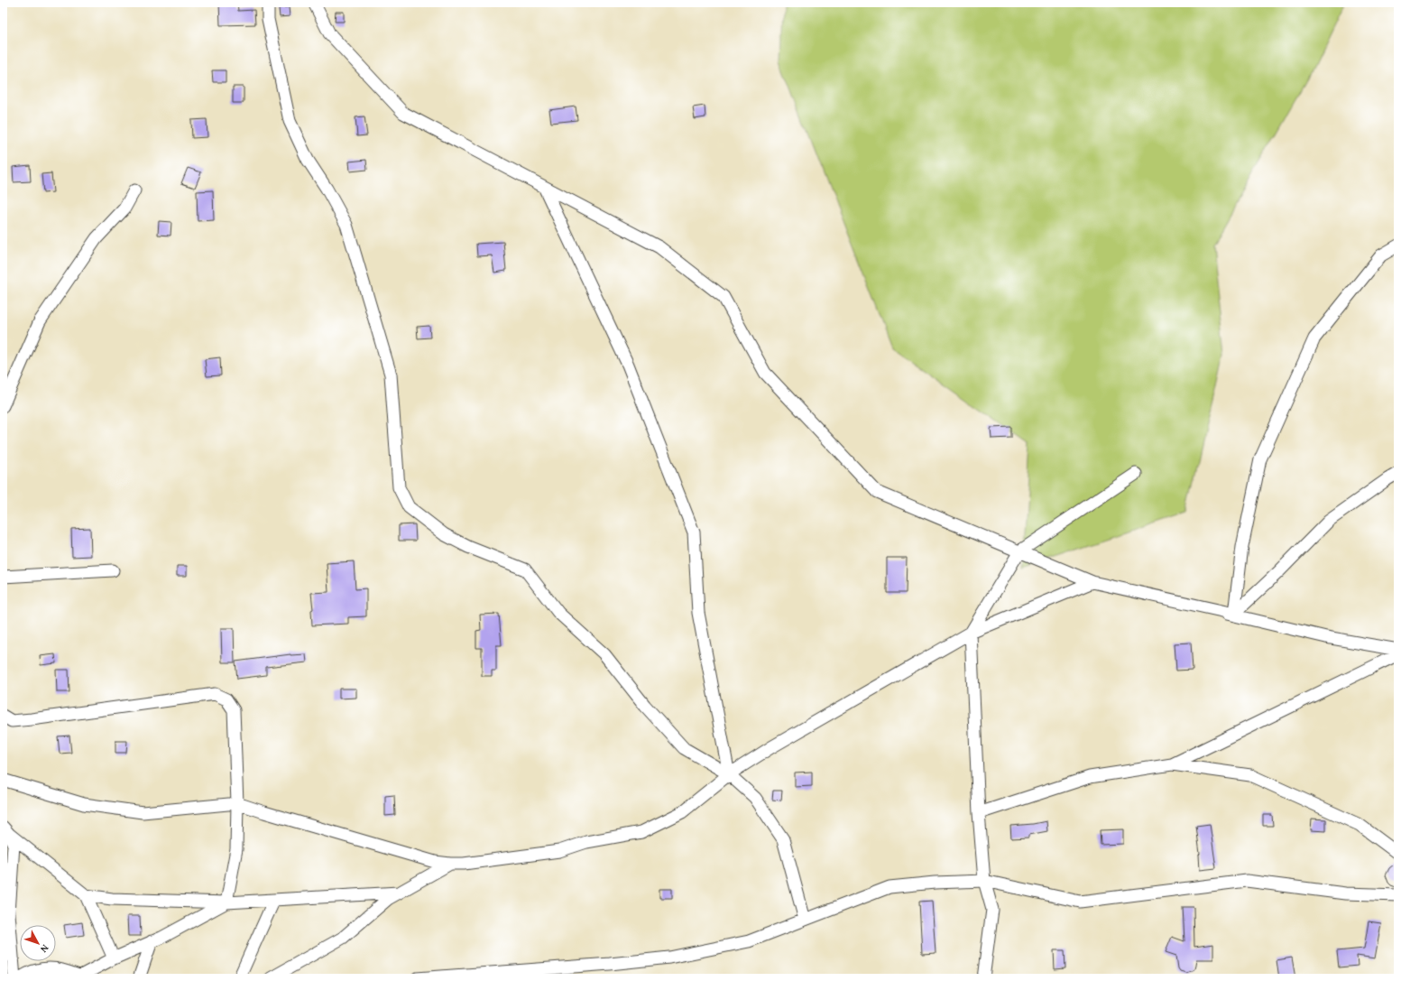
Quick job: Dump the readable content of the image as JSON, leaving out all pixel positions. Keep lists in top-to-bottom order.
{
  "north": "bottom right"
}
